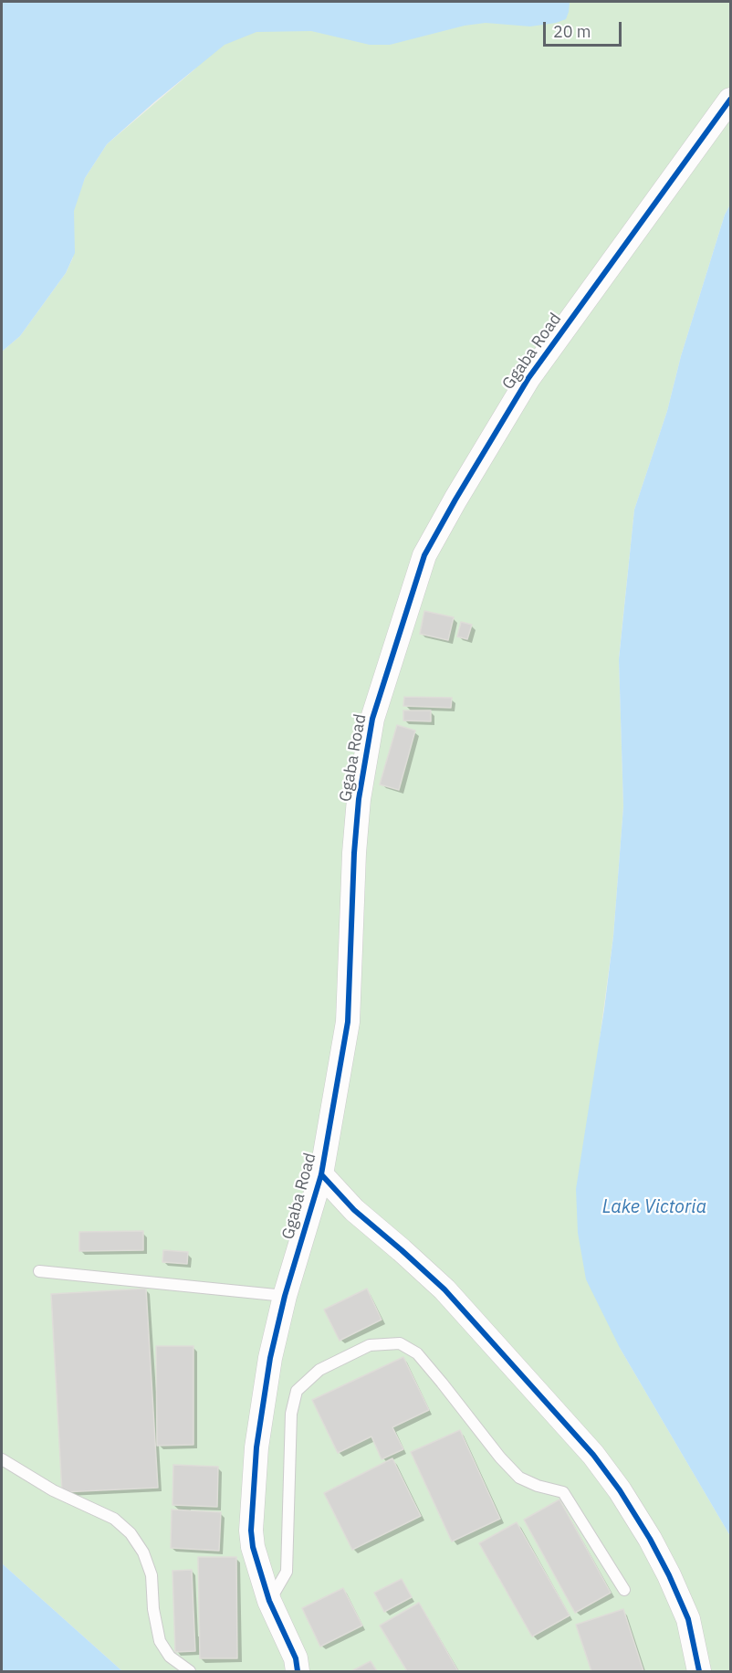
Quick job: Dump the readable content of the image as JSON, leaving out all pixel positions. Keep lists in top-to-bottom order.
{
  "streets": {
    "street": ["Ggaba Road"]
  },
  "water": ["Lake Victoria"],
  "scale_bar": "20 m"
}
